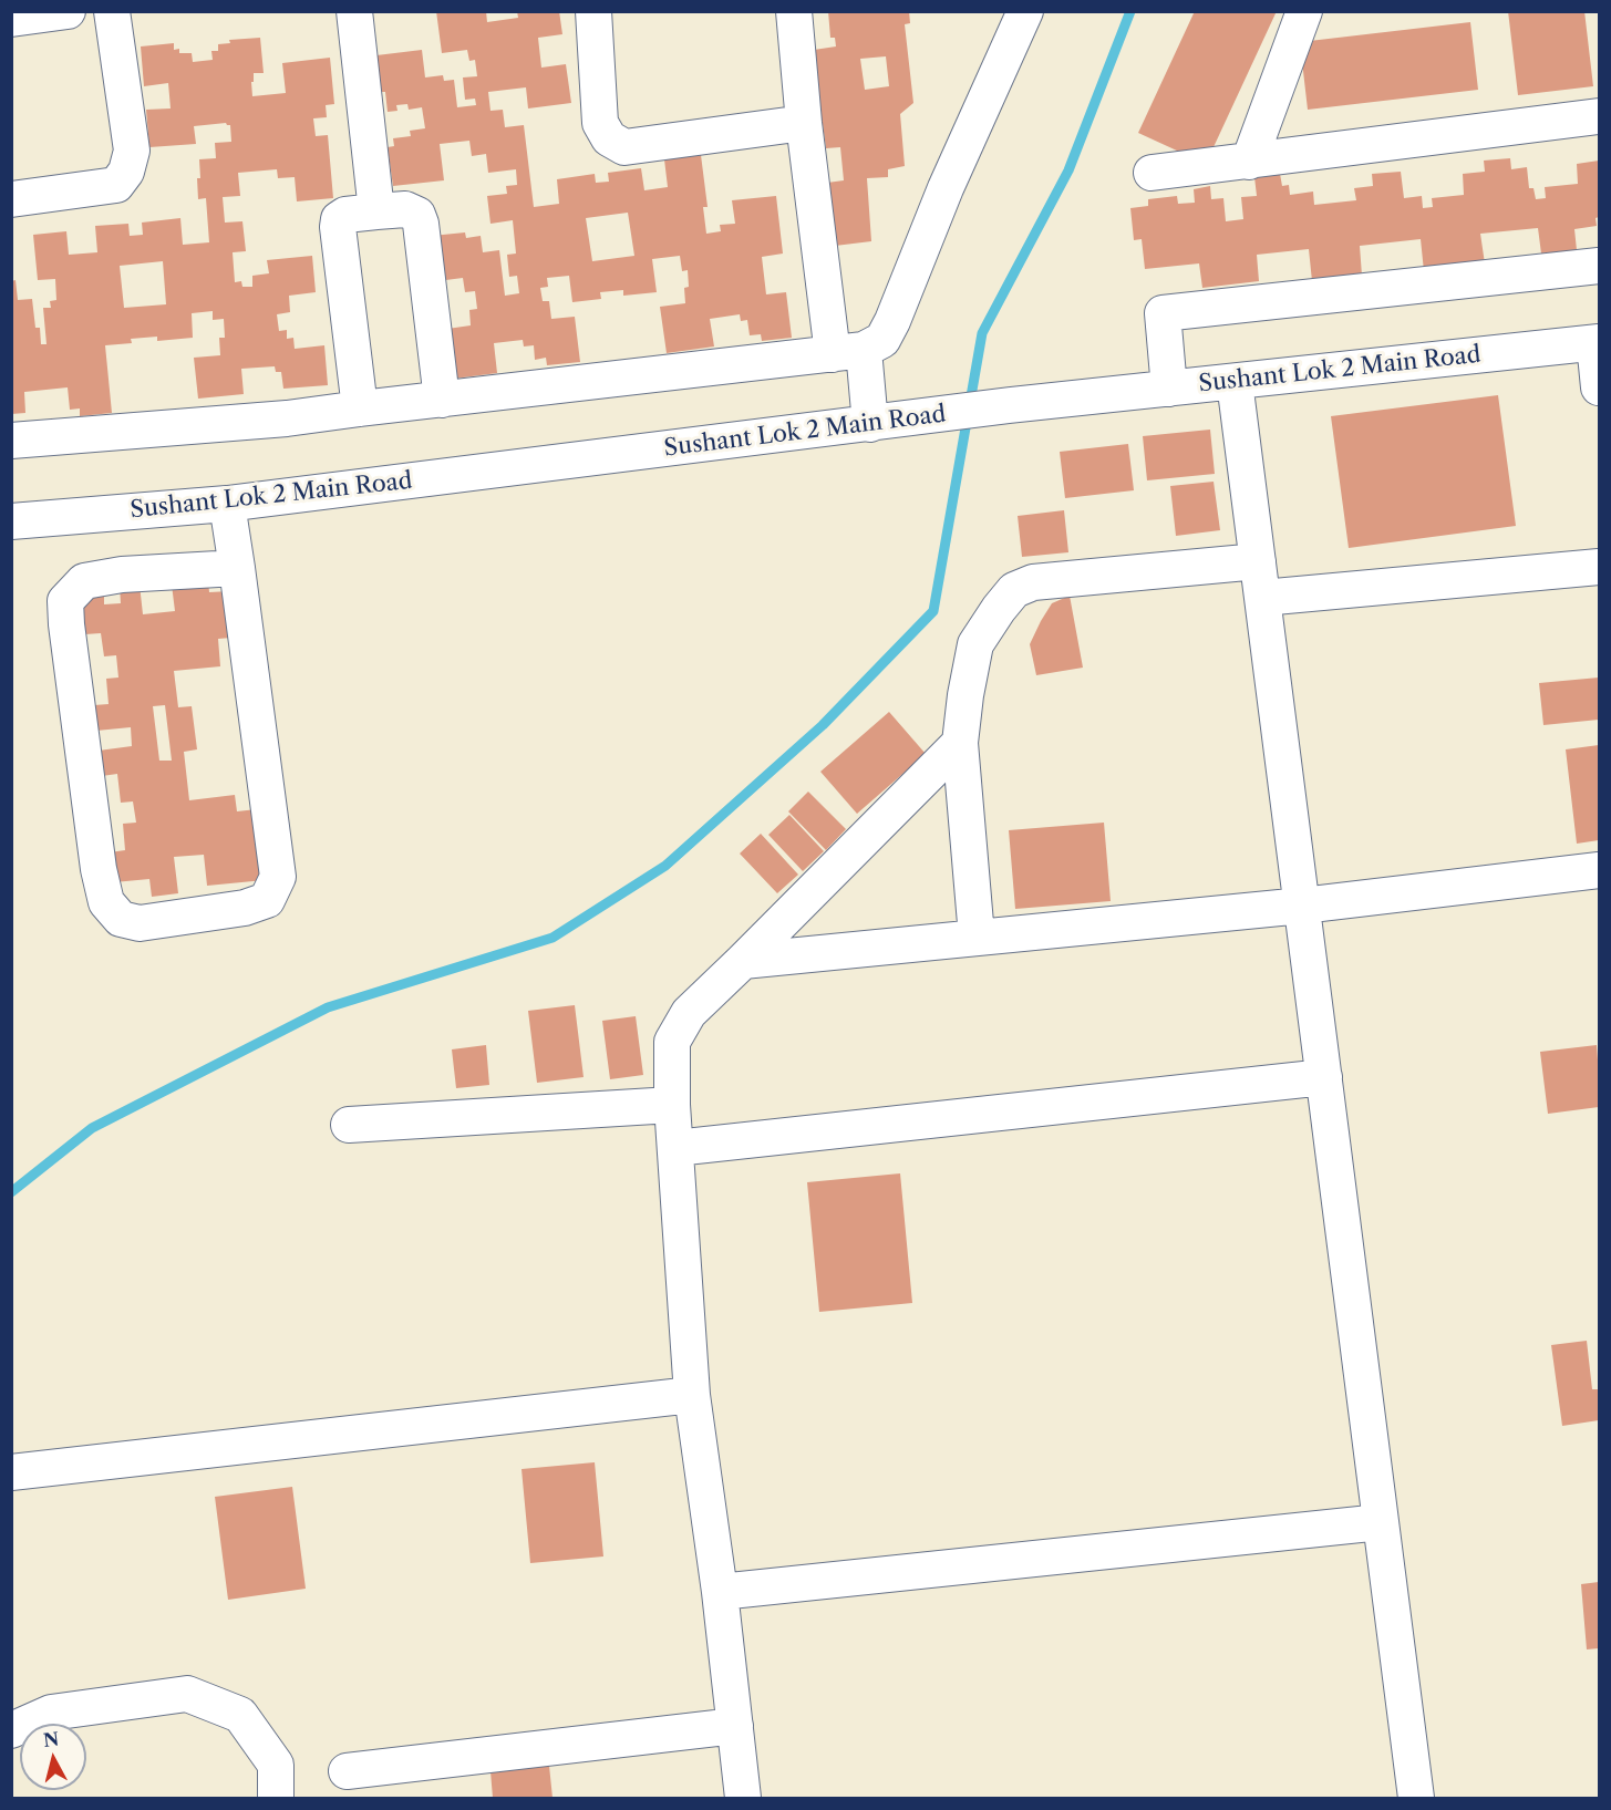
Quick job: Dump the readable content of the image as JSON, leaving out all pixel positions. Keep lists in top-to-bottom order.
{
  "streets": {
    "street": ["Sushant Lok 2 Main Road"]
  },
  "north": "top"
}
